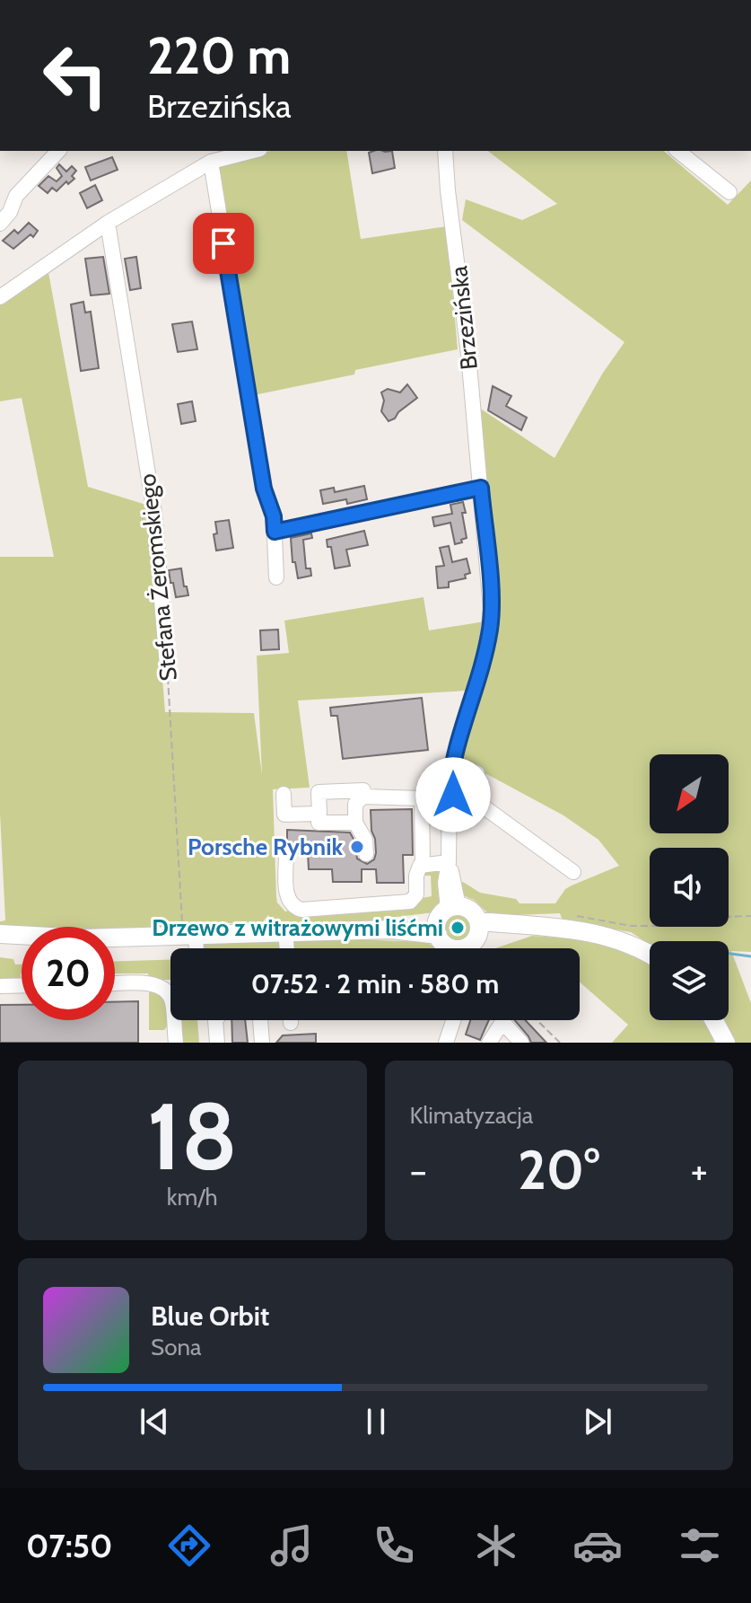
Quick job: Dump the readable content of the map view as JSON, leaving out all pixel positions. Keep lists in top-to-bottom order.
{
  "streets": {
    "street": ["Brzezińska", "Stefana Żeromskiego"]
  },
  "places": ["Porsche Rybnik", "Drzewo z witrażowymi liśćmi"],
  "north": "bottom left",
  "page": {
    "turn": ["220 m", "Brzezińska"],
    "limit": "20",
    "trip": "07:52 · 2 min · 580 m",
    "tile": [
      ["18", "km/h"],
      "Klimatyzacja"
    ],
    "heat": ["−", "20°", "+"],
    "song": ["Blue Orbit", "Sona"],
    "tabs": "07:50"
  }
}
